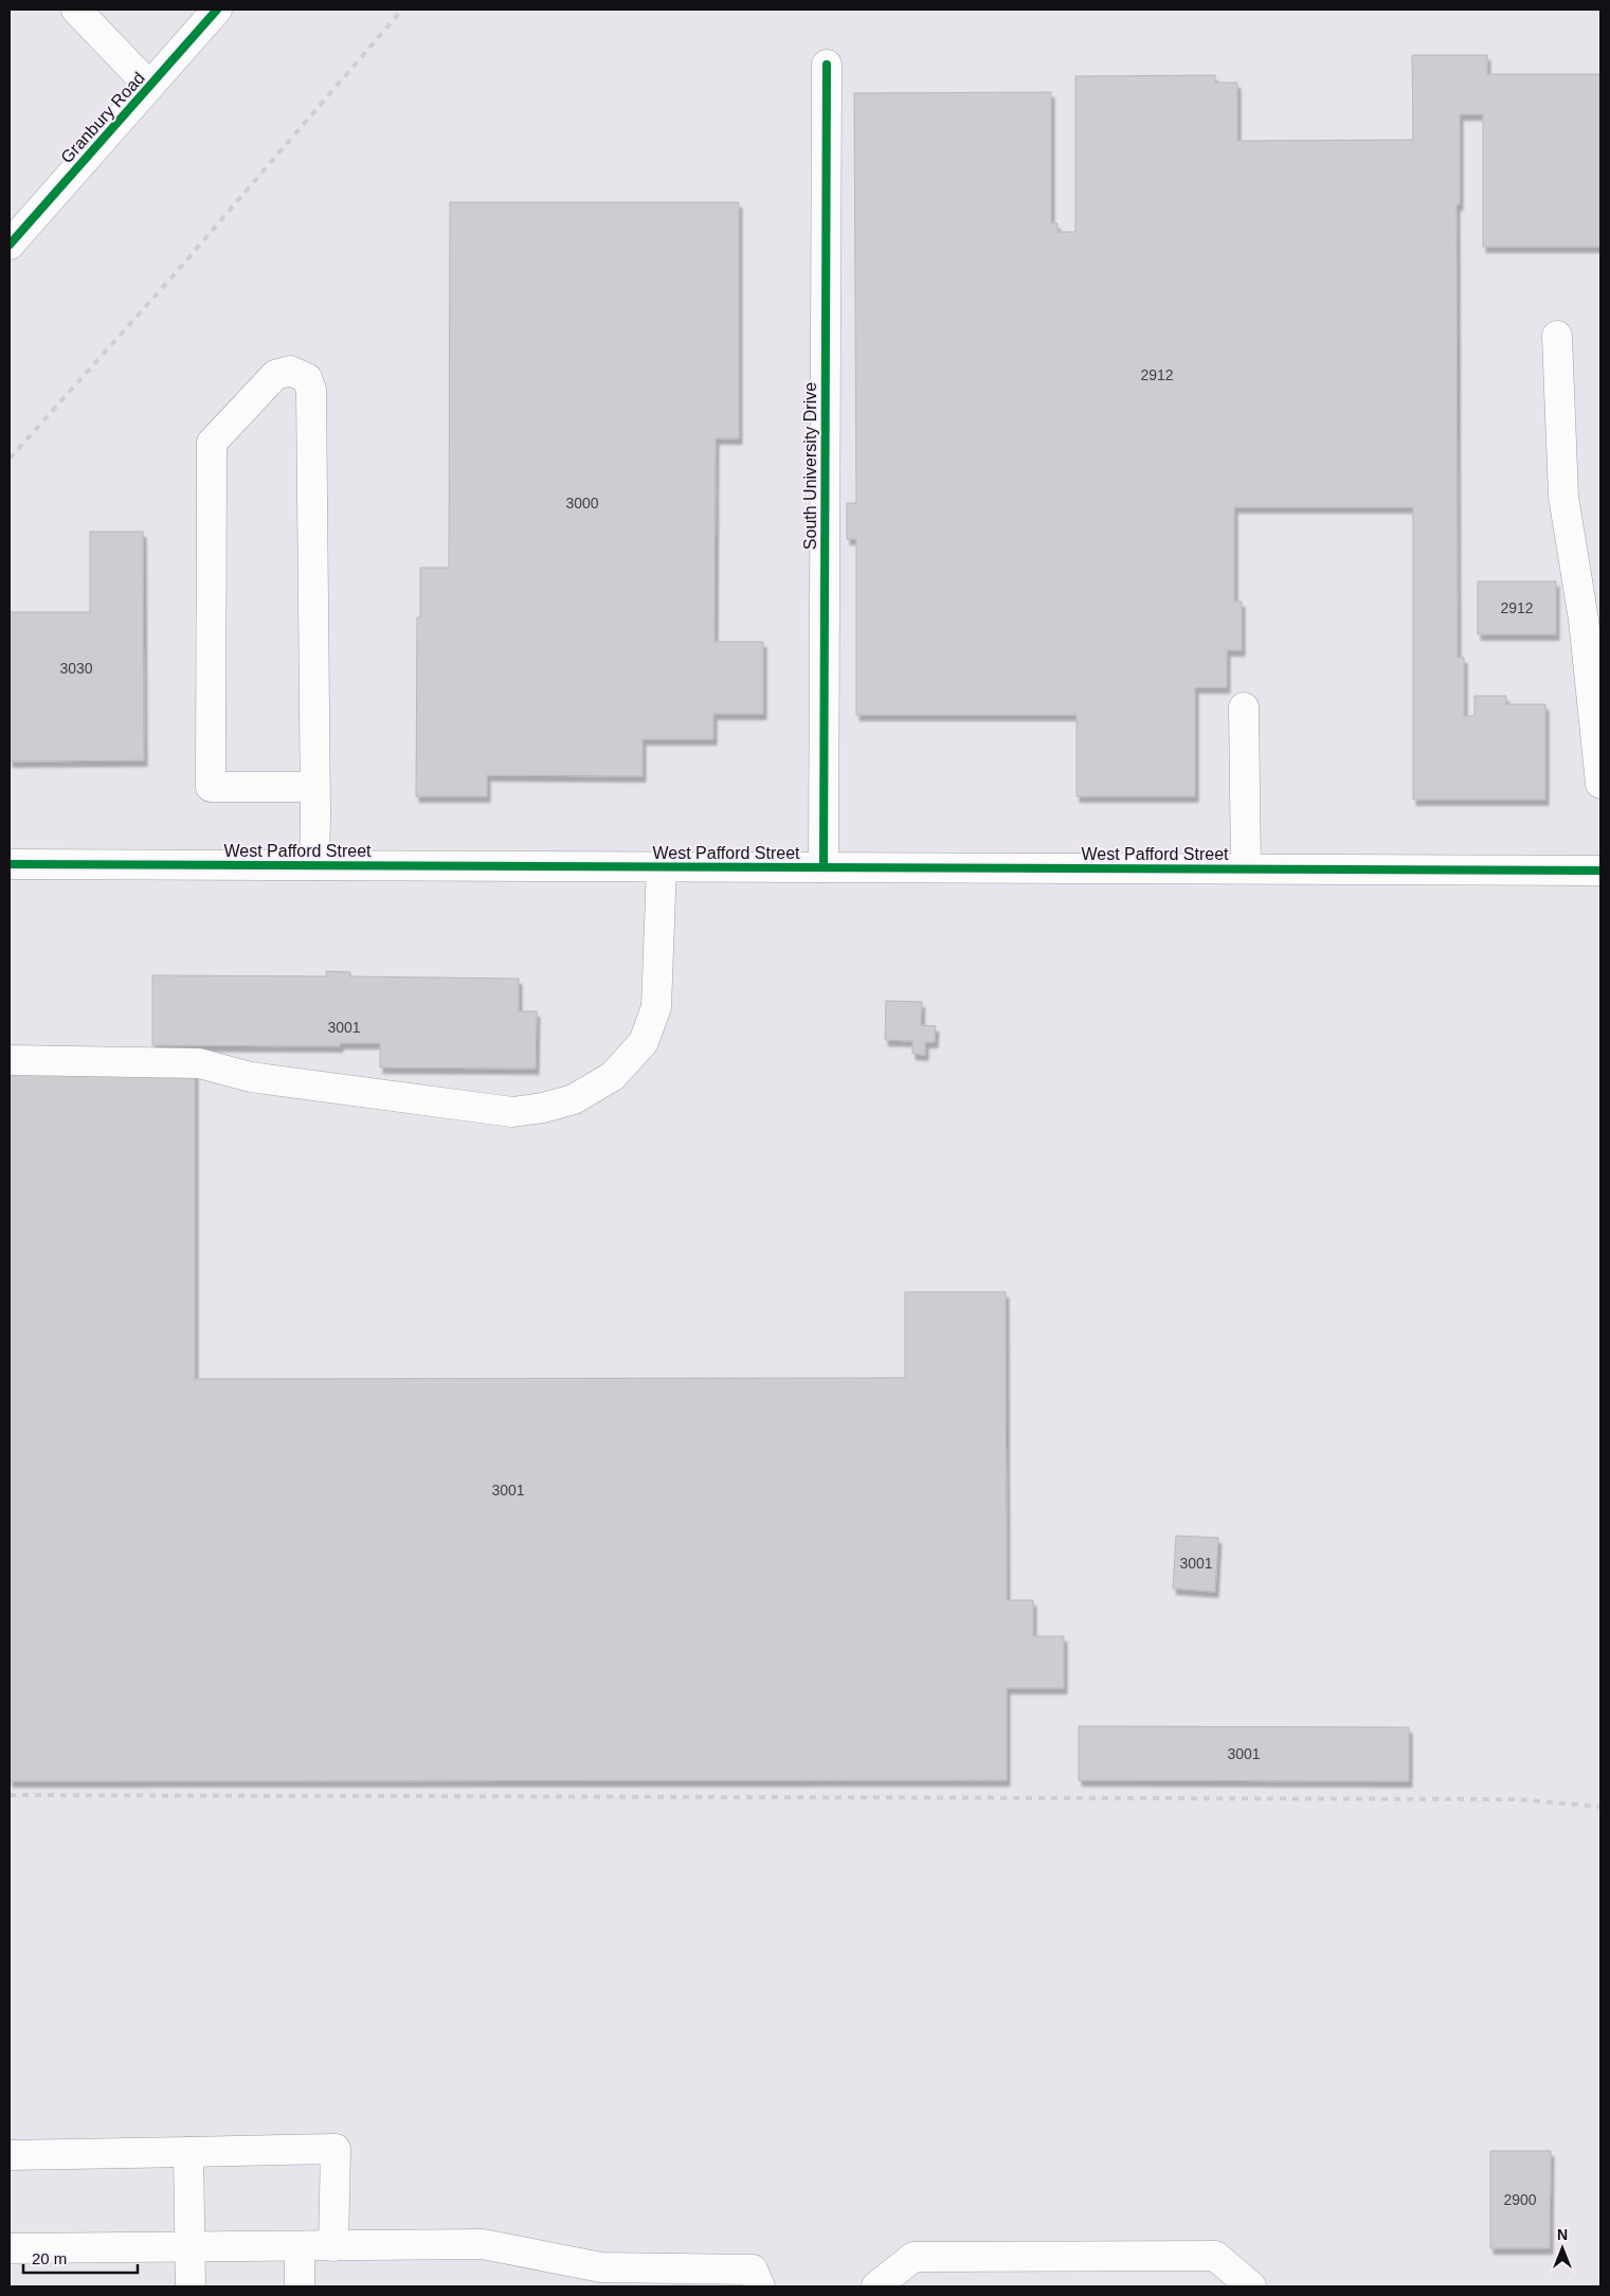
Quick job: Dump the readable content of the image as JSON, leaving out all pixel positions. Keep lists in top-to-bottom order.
{
  "streets": {
    "street": ["Granbury Road", "South University Drive", "West Pafford Street"]
  },
  "crossings": [
    ["South University Drive", "West Pafford Street"]
  ],
  "house_numbers": [
    "2912",
    "3000",
    "2912",
    "3030",
    "3001",
    "3001",
    "3001",
    "3001",
    "2900"
  ],
  "scale_bar": "20 m",
  "north": "top"
}
